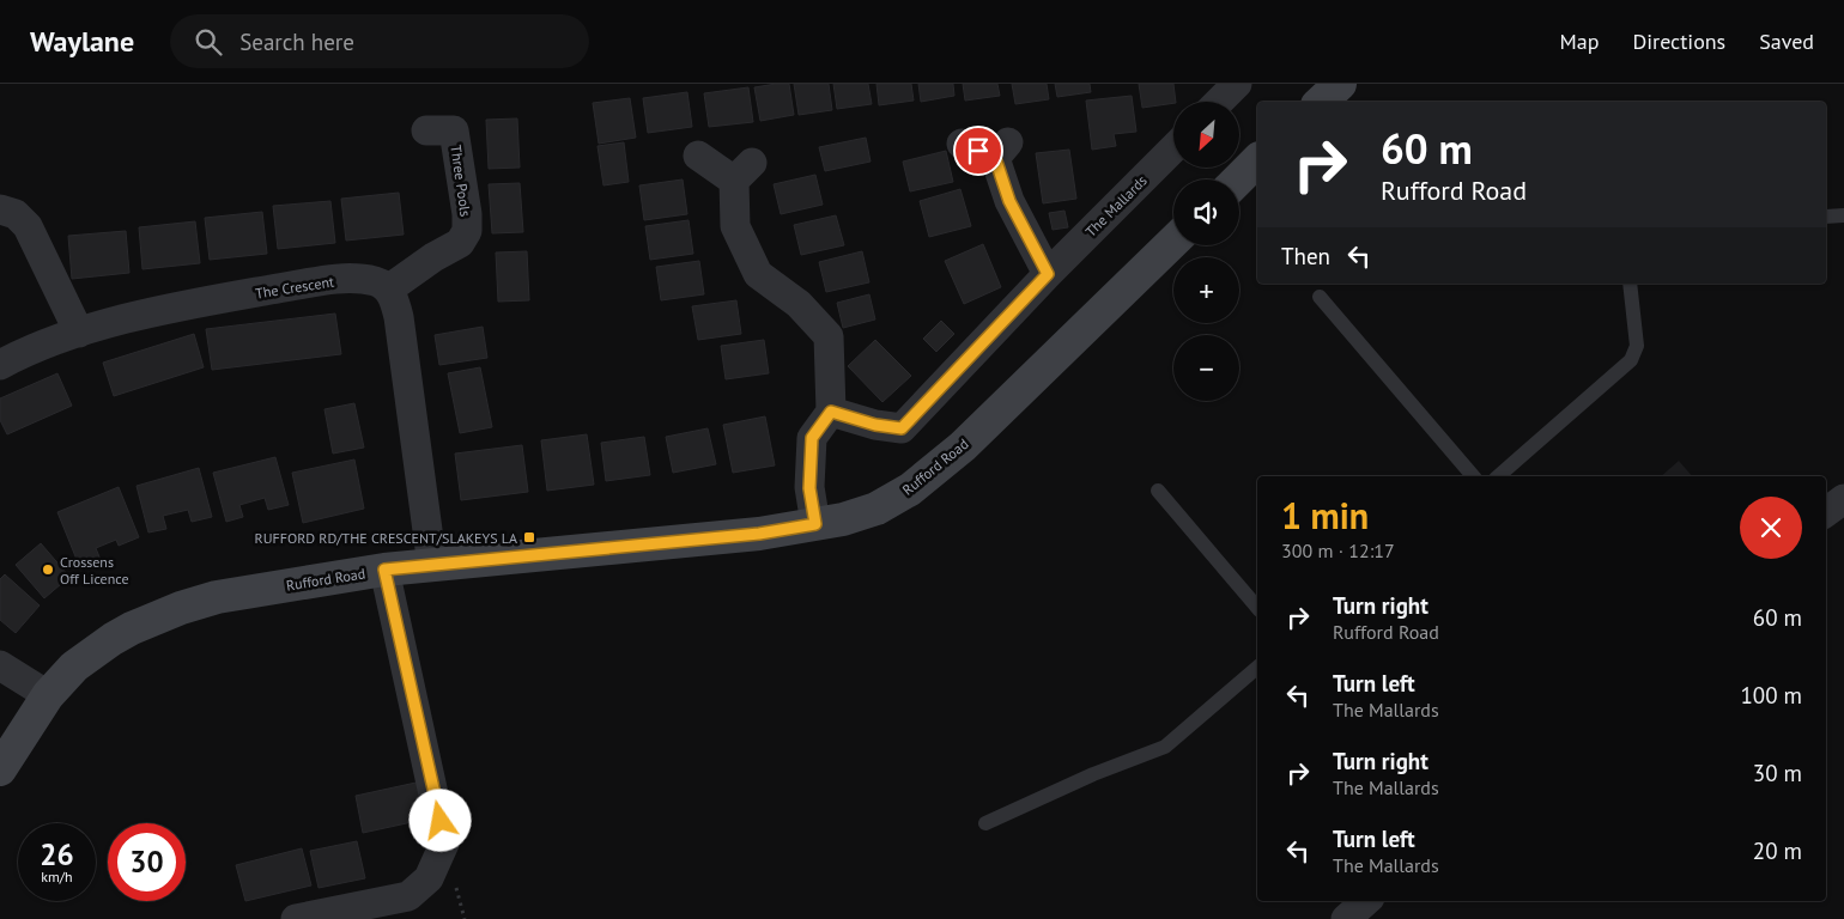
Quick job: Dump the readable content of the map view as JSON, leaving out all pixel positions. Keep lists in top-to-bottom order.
{
  "streets": {
    "main road": ["Rufford Road"],
    "street": ["Three Pools", "The Mallards", "The Crescent"]
  },
  "crossings": [
    ["Three Pools", "The Crescent"]
  ],
  "places": {
    "transit": ["RUFFORD RD/THE CRESCENT/SLAKEYS LA"],
    "other": ["Crossens Off Licence"]
  },
  "north": "bottom left",
  "page": {
    "header": "Waylane",
    "search": "Search here",
    "nav": ["Map", "Directions", "Saved"],
    "map_buttons": ["+", "−"],
    "turn": ["60 m", "Rufford Road"],
    "then": "Then",
    "heading": ["1 min", "300 m · 12:17"],
    "list": [
      {
        "name": "Turn right",
        "note": "Rufford Road",
        "value": "60 m"
      },
      {
        "name": "Turn left",
        "note": "The Mallards",
        "value": "100 m"
      },
      {
        "name": "Turn right",
        "note": "The Mallards",
        "value": "30 m"
      },
      {
        "name": "Turn left",
        "note": "The Mallards",
        "value": "20 m"
      }
    ],
    "speed": "26 km/h",
    "limit": "30"
  }
}
